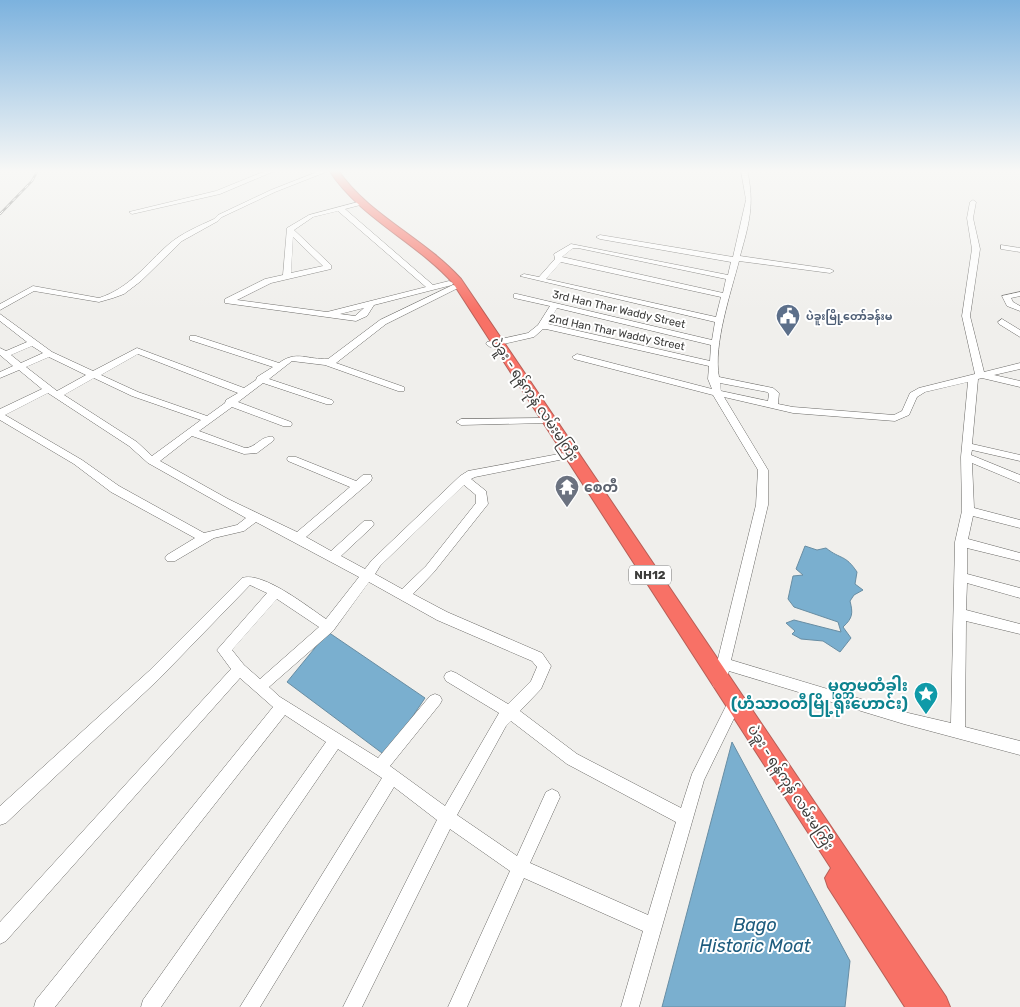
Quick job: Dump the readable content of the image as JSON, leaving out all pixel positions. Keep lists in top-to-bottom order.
{
  "streets": {
    "highway": ["ပဲခူး - ရန်ကုန် လမ်းမကြီး", "NH12"],
    "street": ["3rd Han Thar Waddy Street", "2nd Han Thar Waddy Street"]
  },
  "crossings": [
    ["2nd Han Thar Waddy Street", "ပဲခူး - ရန်ကုန် လမ်းမကြီး"]
  ],
  "water": ["Bago Historic Moat"],
  "places": {
    "public building": ["ပဲခူးမြို့တော်ခန်းမ"],
    "temple": ["စေတီ"],
    "place": ["မုတ္တမတံခါး (ဟံသာဝတီမြို့ရိုးဟောင်း)"]
  }
}
